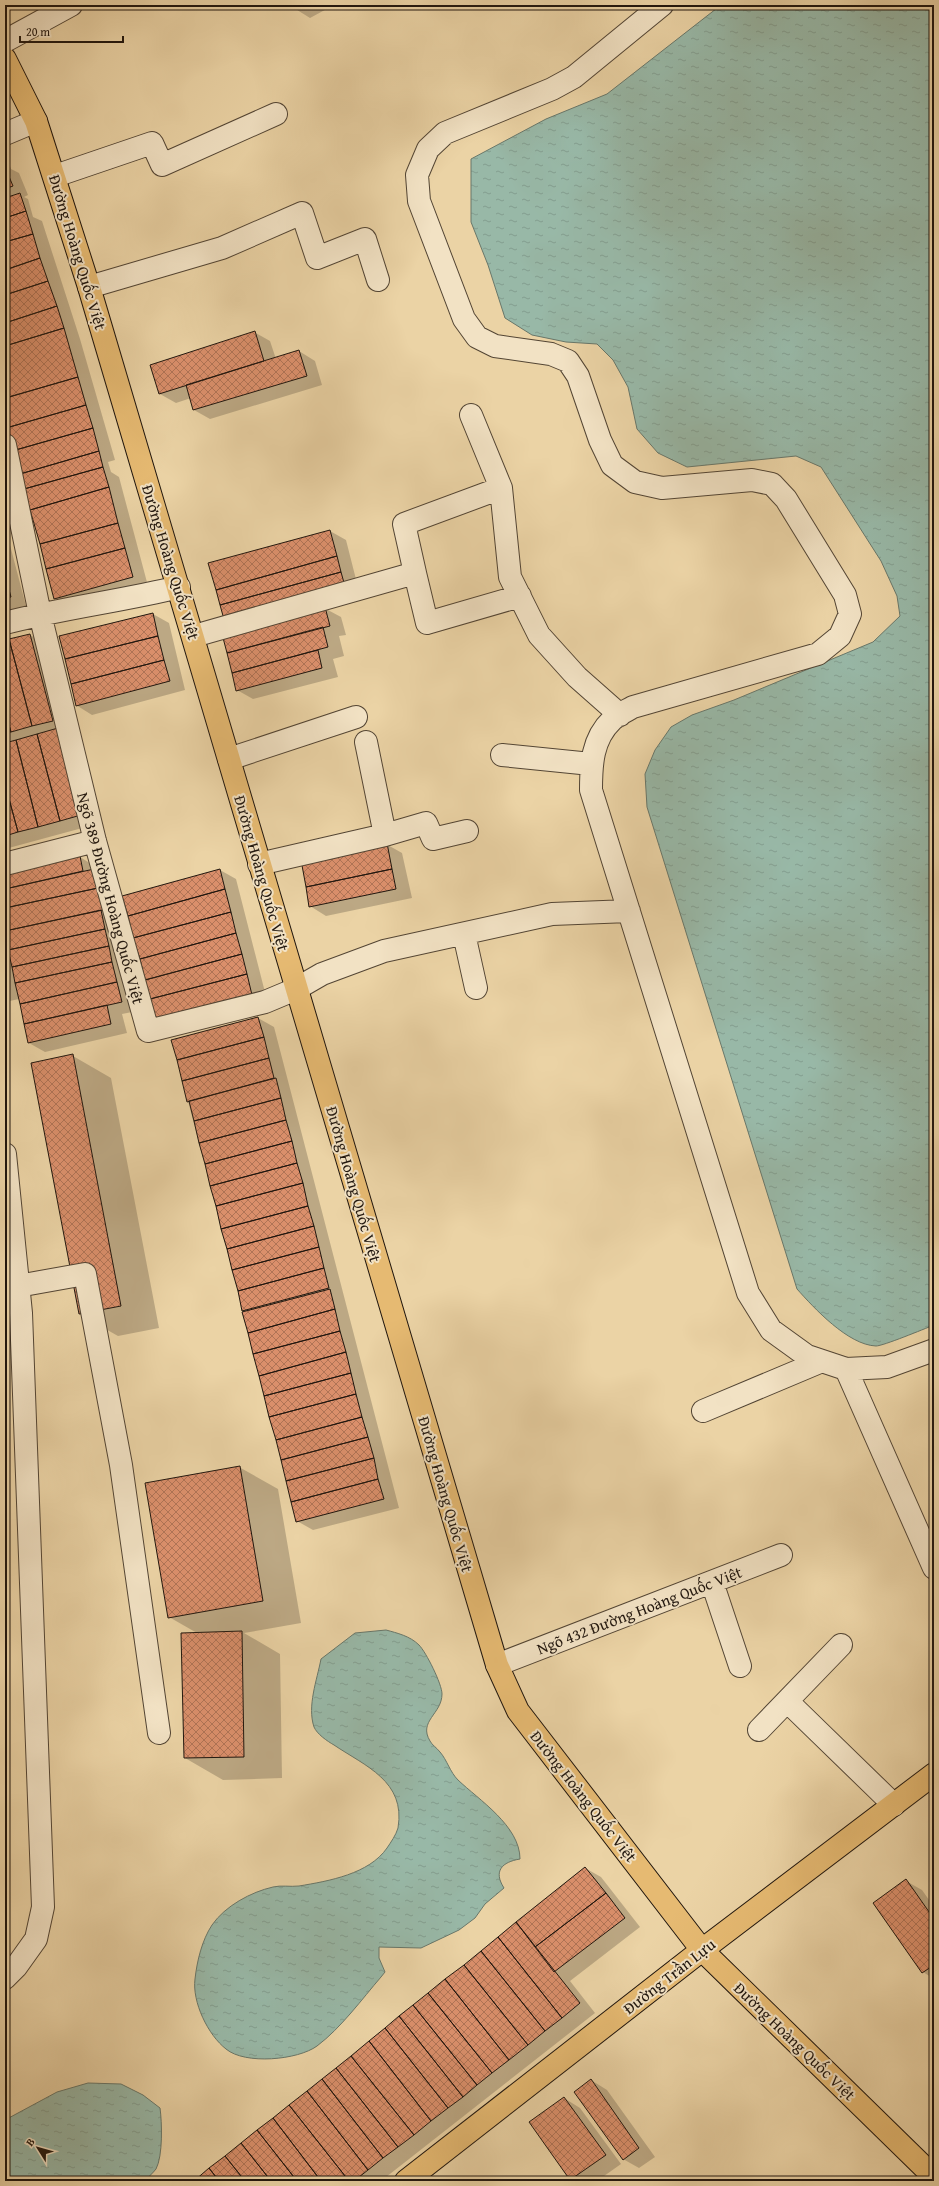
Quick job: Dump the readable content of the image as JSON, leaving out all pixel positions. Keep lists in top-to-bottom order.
{
  "streets": {
    "main road": ["Đường Hoàng Quốc Việt", "Đường Trần Lựu"],
    "street": ["Ngõ 389 Đường Hoàng Quốc Việt", "Ngõ 432 Đường Hoàng Quốc Việt"]
  },
  "crossings": [
    ["Đường Hoàng Quốc Việt", "Ngõ 389 Đường Hoàng Quốc Việt"],
    ["Đường Hoàng Quốc Việt", "Ngõ 432 Đường Hoàng Quốc Việt"],
    ["Đường Hoàng Quốc Việt", "Đường Trần Lựu"]
  ],
  "scale_bar": "20 m",
  "north": "top left"
}
